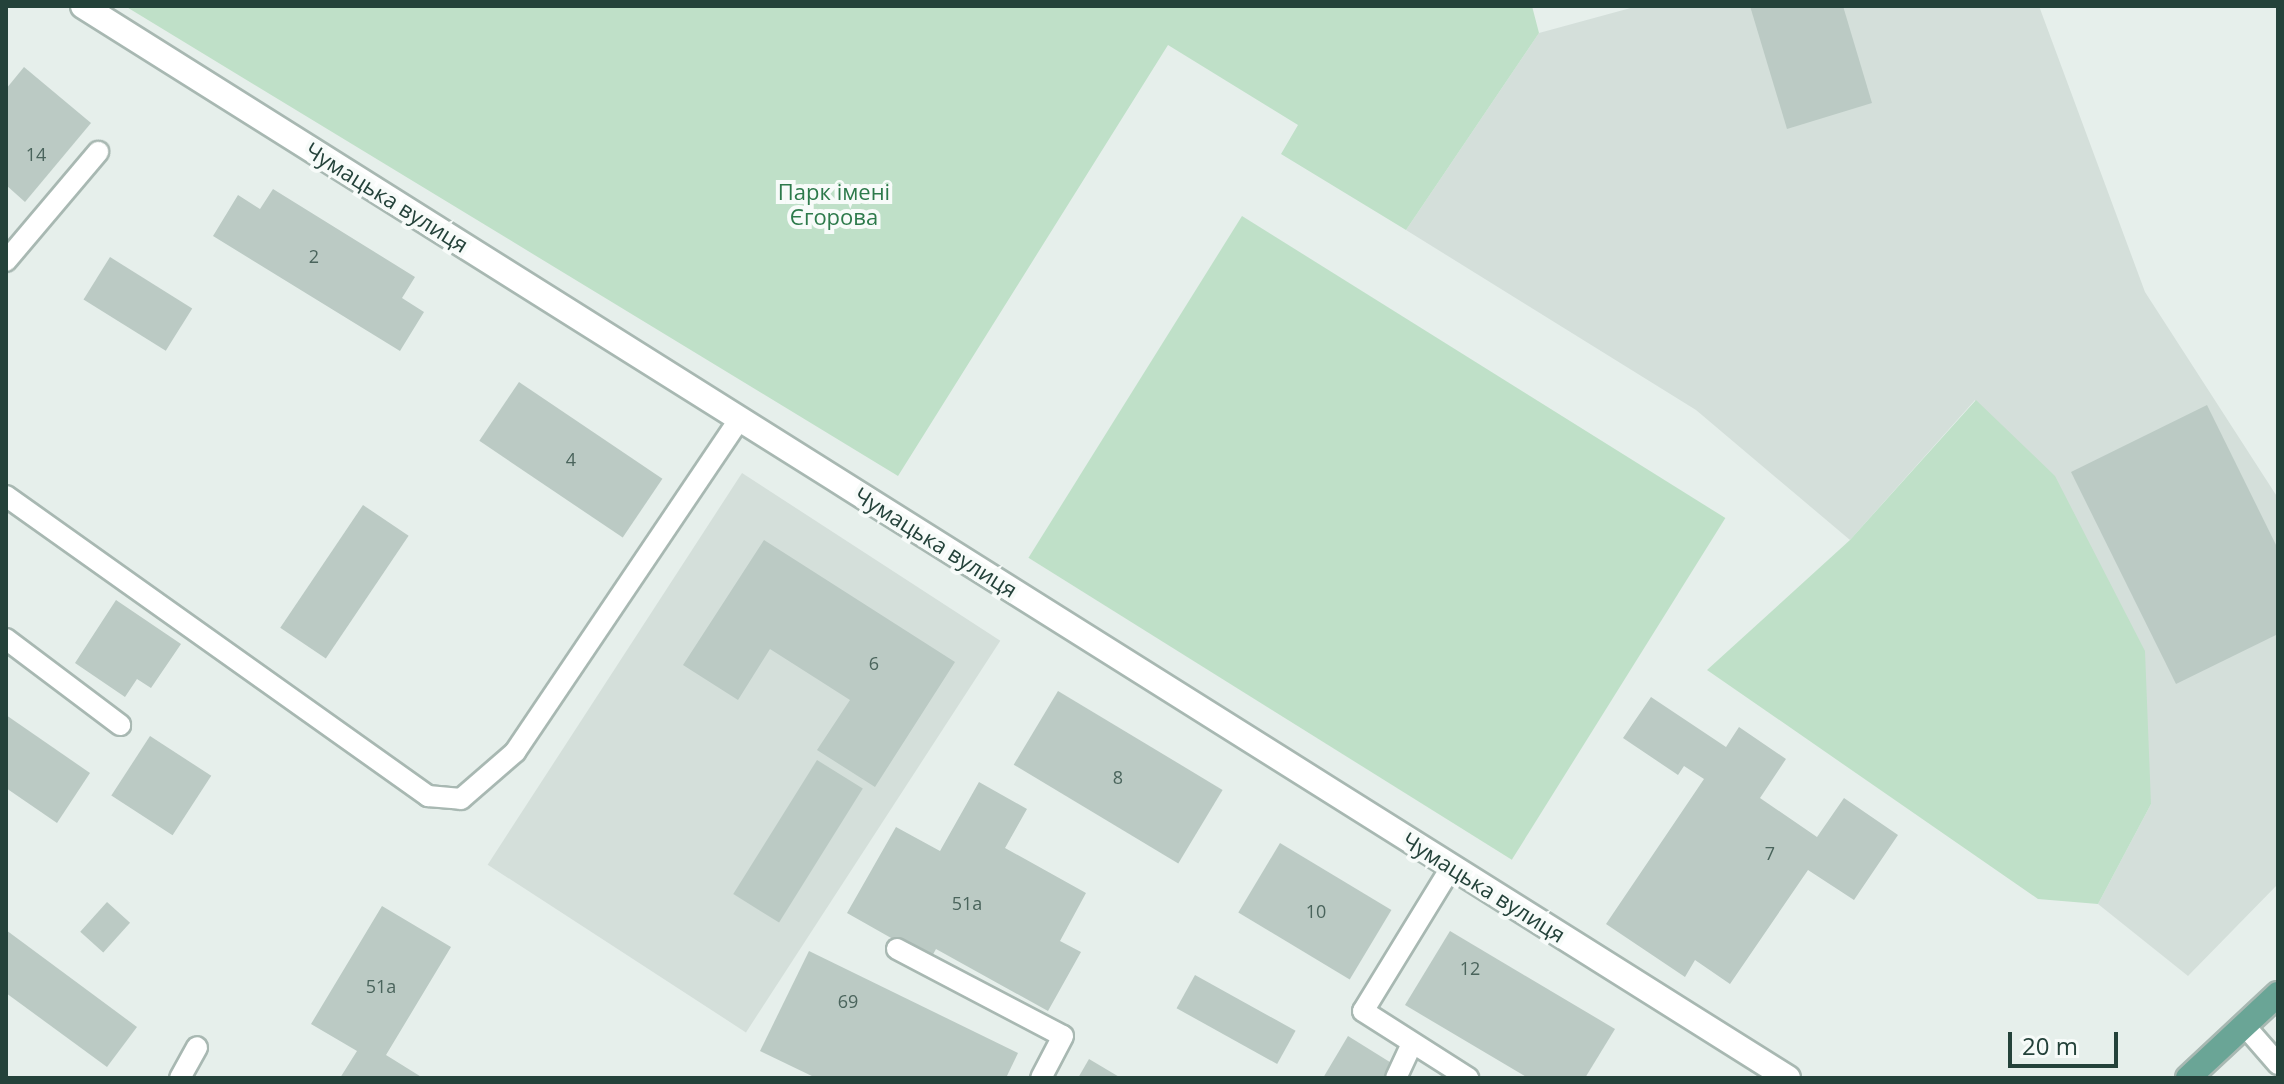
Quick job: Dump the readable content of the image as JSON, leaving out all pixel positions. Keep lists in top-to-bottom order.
{
  "streets": {
    "street": ["Чумацька вулиця"]
  },
  "parks": ["Парк імені Єгорова"],
  "house_numbers": [
    "14",
    "2",
    "4",
    "6",
    "8",
    "7",
    "51а",
    "10",
    "12",
    "51а",
    "69"
  ],
  "scale_bar": "20 m"
}
